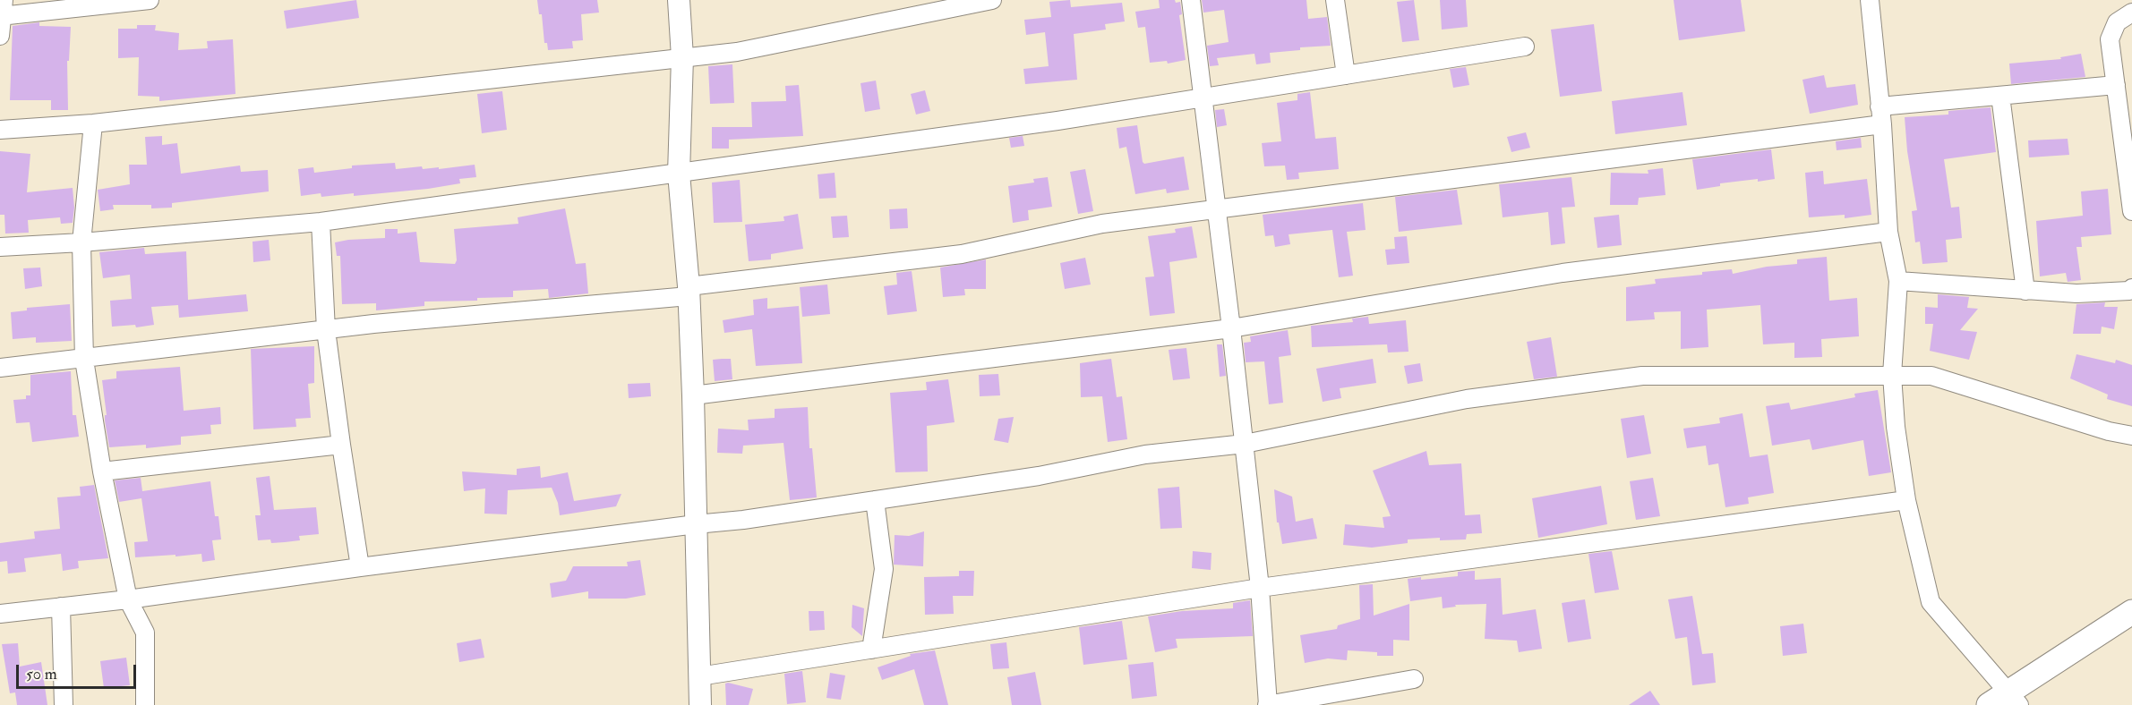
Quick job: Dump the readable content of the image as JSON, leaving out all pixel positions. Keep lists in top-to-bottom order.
{
  "scale_bar": "50 m"
}
